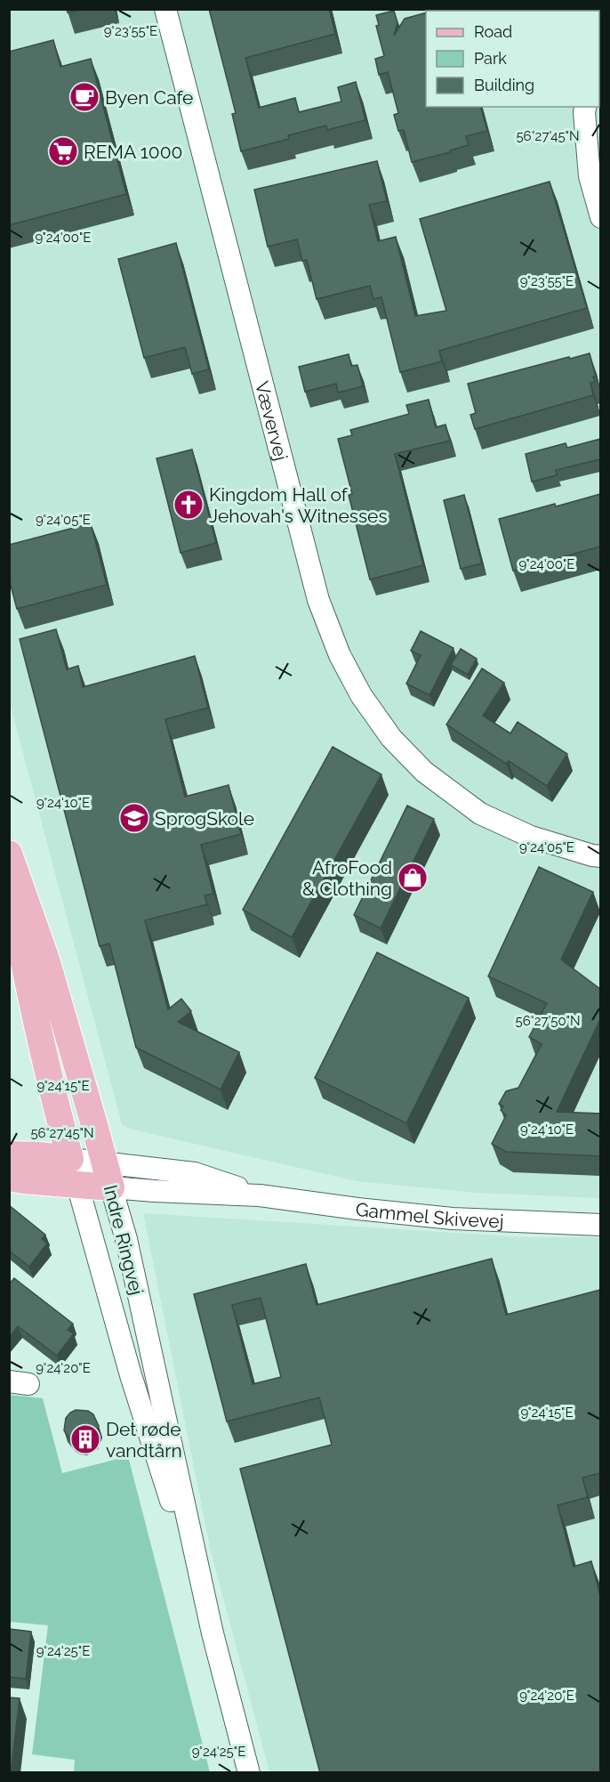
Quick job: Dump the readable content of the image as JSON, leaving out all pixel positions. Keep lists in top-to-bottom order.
{
  "streets": {
    "main road": ["Gammel Skivevej", "Indre Ringvej"],
    "street": ["Vævervej"]
  },
  "crossings": [
    ["Gammel Skivevej", "Indre Ringvej"]
  ],
  "places": {
    "cafe": ["Byen Cafe"],
    "supermarket": ["REMA 1000"],
    "church": ["Kingdom Hall of Jehovah's Witnesses"],
    "school or university": ["SprogSkole"],
    "shop": ["AfroFood & Clothing"],
    "building": ["Det røde vandtårn"]
  },
  "legend": ["Road", "Park", "Building"],
  "coordinates": [
    "9°23'55\"E",
    "56°27'45\"N",
    "9°24'00\"E",
    "9°24'05\"E",
    "9°24'10\"E",
    "56°27'50\"N",
    "9°24'15\"E",
    "9°24'20\"E",
    "9°24'25\"E"
  ]
}
